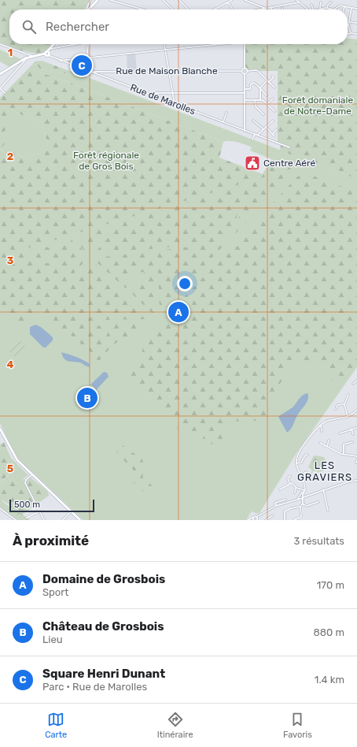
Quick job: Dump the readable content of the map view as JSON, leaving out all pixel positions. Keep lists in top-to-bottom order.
{
  "streets": {
    "street": ["Rue de Maison Blanche", "Rue de Marolles"]
  },
  "crossings": [
    ["Rue de Maison Blanche", "Rue de Marolles"]
  ],
  "districts": ["LES GRAVIERS"],
  "parks": ["Forêt domaniale de Notre-Dame", "Forêt régionale de Gros Bois"],
  "places": {
    "public building": ["Centre Aéré"]
  },
  "scale_bar": "500 m",
  "page": {
    "search": "Rechercher",
    "pins": ["C", "A", "B"],
    "scale": "500 m",
    "heading": ["À proximité", "3 résultats"],
    "list": [
      {
        "mark": "A",
        "name": "Domaine de Grosbois",
        "note": "Sport",
        "value": "170 m"
      },
      {
        "mark": "B",
        "name": "Château de Grosbois",
        "note": "Lieu",
        "value": "880 m"
      },
      {
        "mark": "C",
        "name": "Square Henri Dunant",
        "note": "Parc · Rue de Marolles",
        "value": "1.4 km"
      }
    ],
    "nav": ["Carte", "Itinéraire", "Favoris"]
  },
  "grid": {
    "rows": [
      "1",
      "2",
      "3",
      "4",
      "5"
    ]
  }
}
